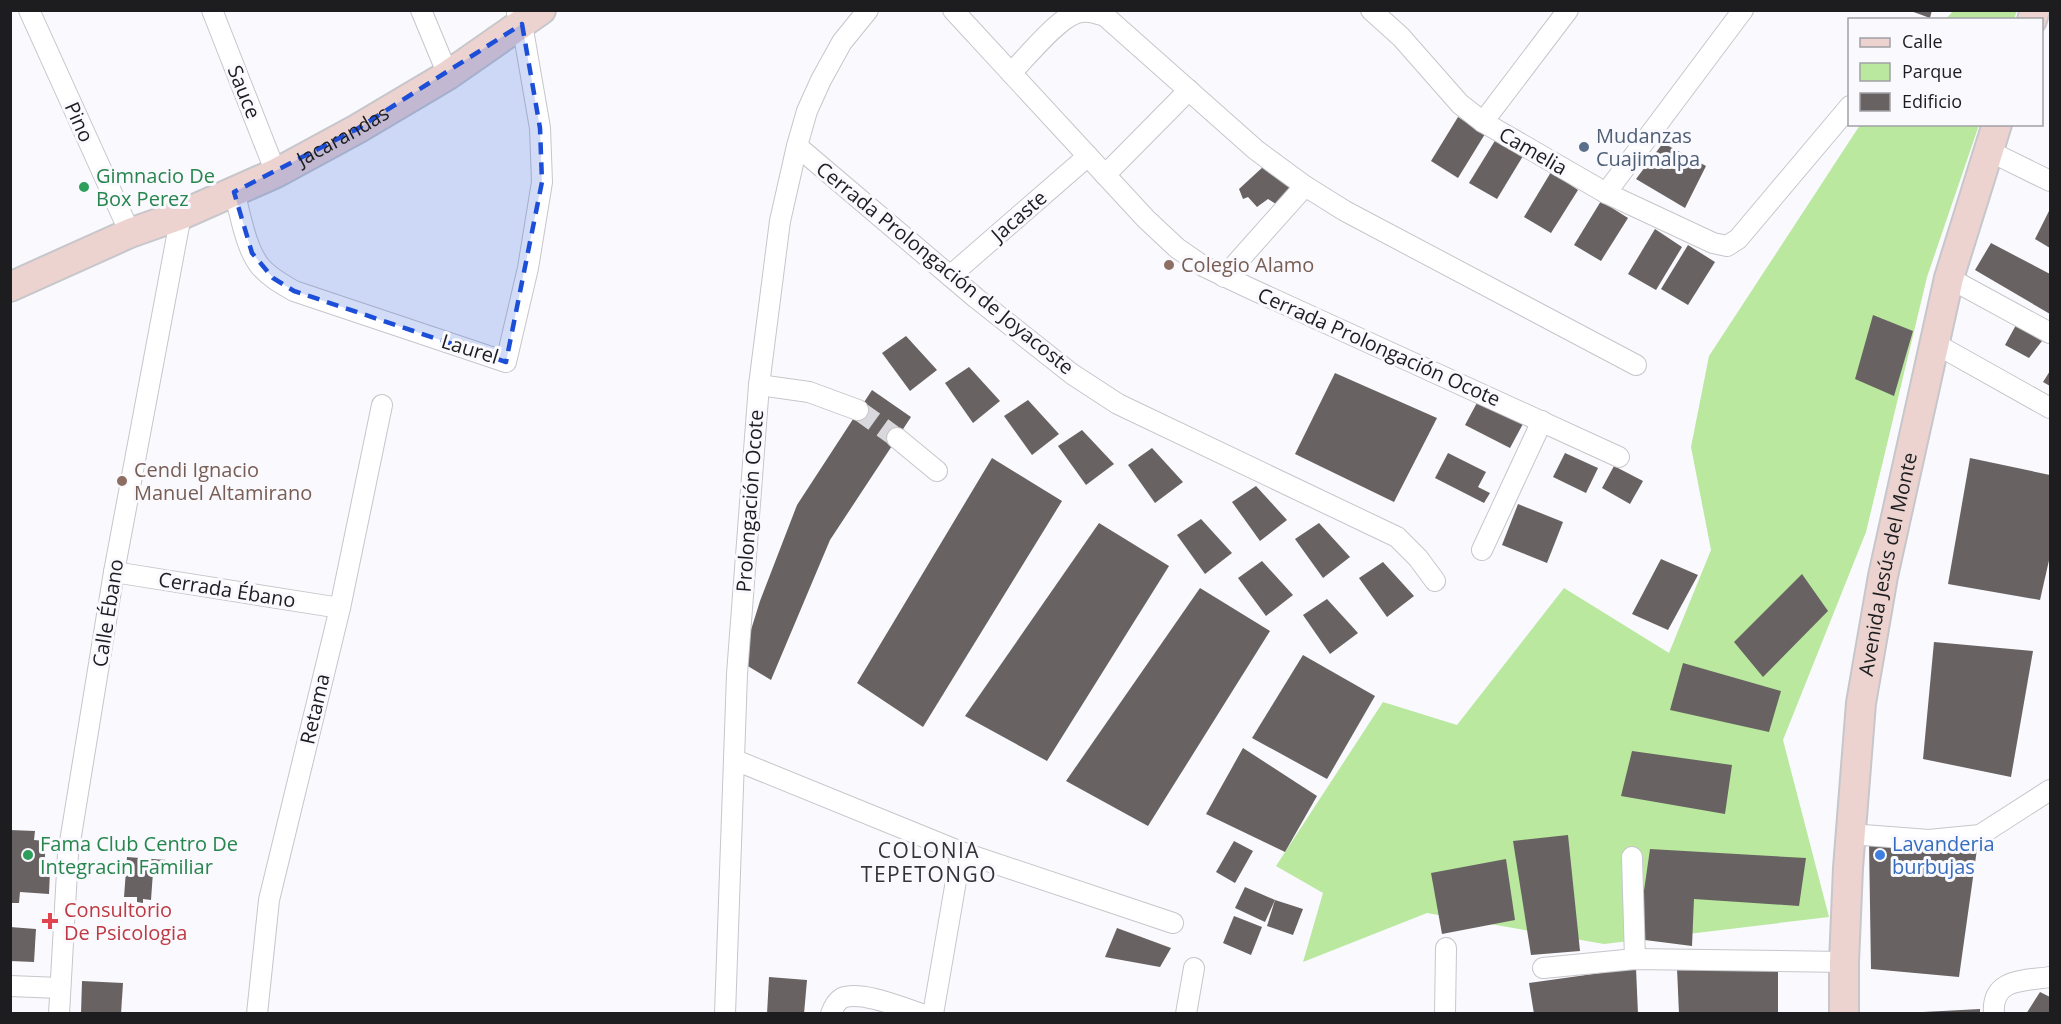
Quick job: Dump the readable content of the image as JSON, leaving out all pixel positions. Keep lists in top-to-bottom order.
{
  "streets": {
    "main road": ["Jacarandas", "Avenida Jesús del Monte"],
    "street": [
      "Sauce",
      "Pino",
      "Camelia",
      "Jacaste",
      "Cerrada Prolongación de Joyacoste",
      "Cerrada Prolongación Ocote",
      "Laurel",
      "Prolongación Ocote",
      "Cerrada Ébano",
      "Calle Ébano",
      "Retama"
    ]
  },
  "crossings": [
    ["Sauce", "Jacarandas"],
    ["Pino", "Jacarandas"],
    ["Jacarandas", "Laurel"],
    ["Jacarandas", "Calle Ébano"],
    ["Jacaste", "Cerrada Prolongación de Joyacoste"],
    ["Jacaste", "Cerrada Prolongación Ocote"],
    ["Cerrada Prolongación de Joyacoste", "Prolongación Ocote"],
    ["Cerrada Ébano", "Calle Ébano"],
    ["Cerrada Ébano", "Retama"]
  ],
  "districts": ["COLONIA TEPETONGO"],
  "places": {
    "other": [
      "Mudanzas Cuajimalpa",
      "Gimnacio De Box Perez",
      "Colegio Alamo",
      "Cendi Ignacio Manuel Altamirano",
      "Fama Club Centro De Integracin Familiar",
      "Lavanderia burbujas"
    ],
    "health": ["Consultorio De Psicologia"]
  },
  "legend": ["Calle", "Parque", "Edificio"]
}
